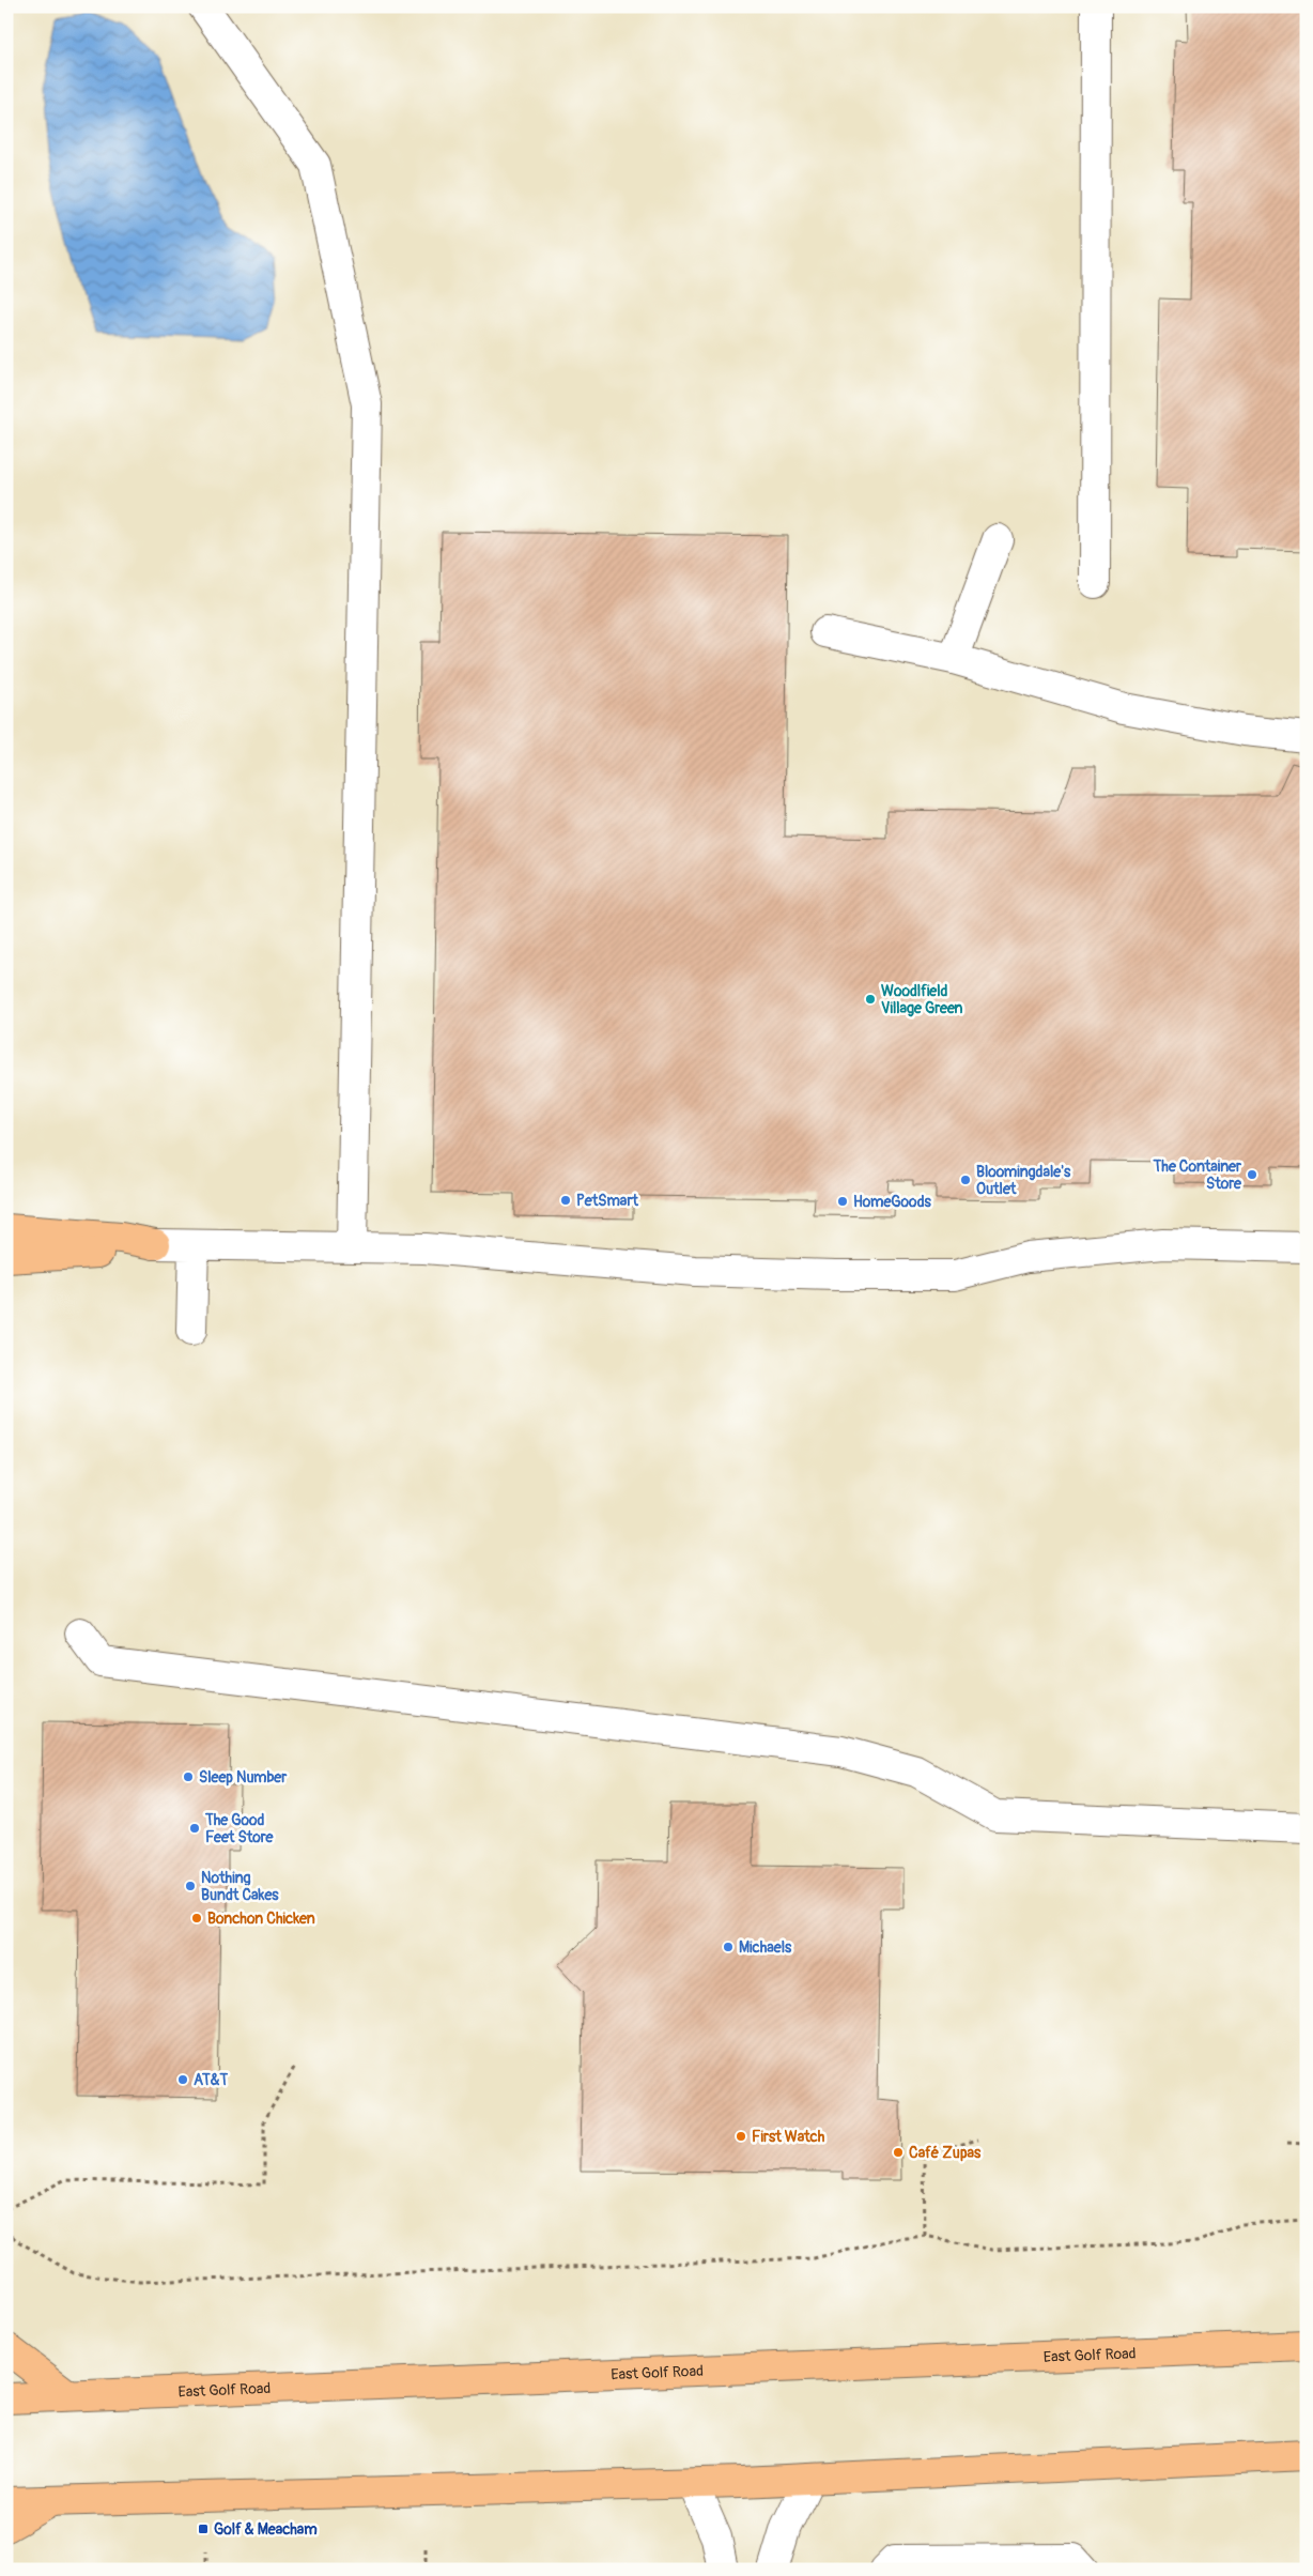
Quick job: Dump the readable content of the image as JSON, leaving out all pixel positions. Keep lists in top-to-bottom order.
{
  "streets": {
    "main road": ["East Golf Road"]
  },
  "places": {
    "other": [
      "Woodlfield Village Green",
      "The Container Store",
      "Bloomingdale's Outlet",
      "PetSmart",
      "HomeGoods",
      "Sleep Number",
      "The Good Feet Store",
      "Nothing Bundt Cakes",
      "Bonchon Chicken",
      "Michaels",
      "AT&T",
      "First Watch",
      "Café Zupas"
    ],
    "transit": ["Golf & Meacham"]
  }
}
